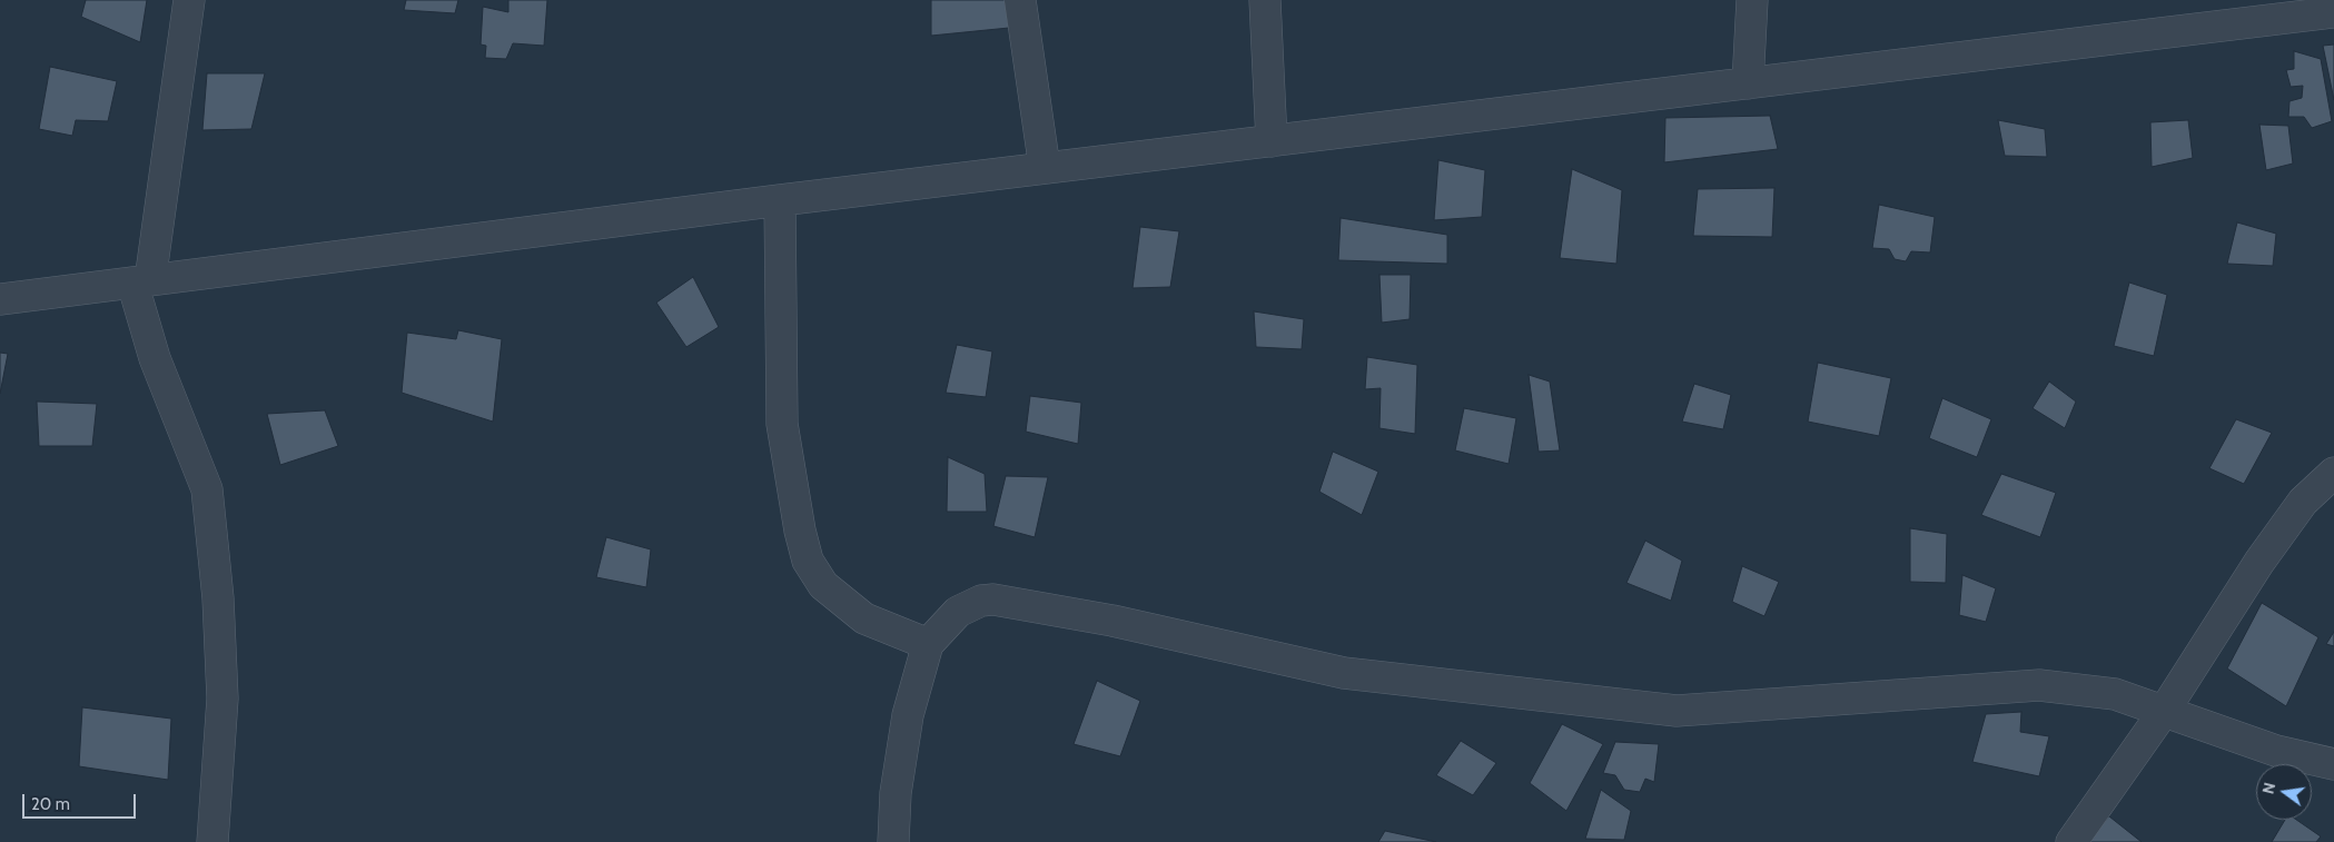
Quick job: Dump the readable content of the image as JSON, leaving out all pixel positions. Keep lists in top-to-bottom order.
{
  "scale_bar": "20 m",
  "north": "left"
}
